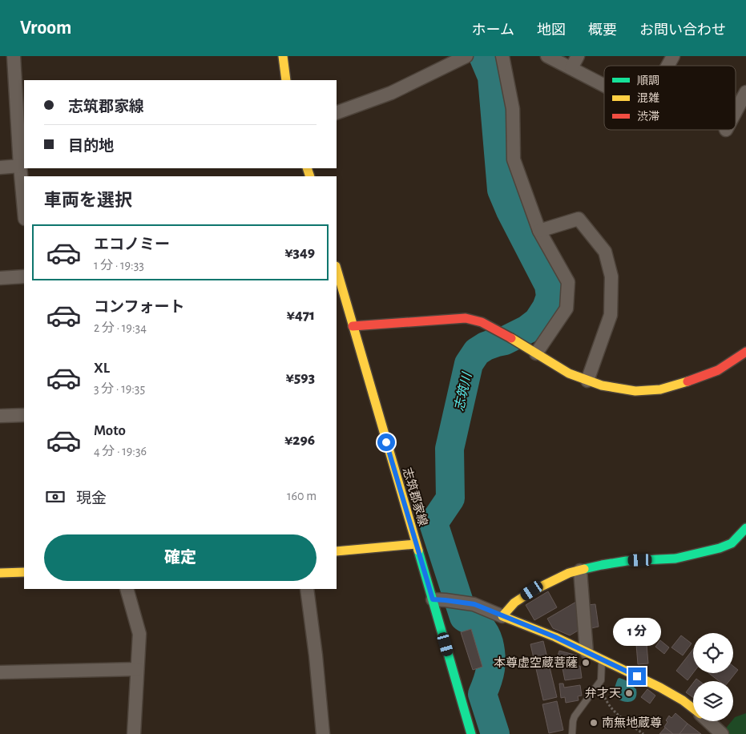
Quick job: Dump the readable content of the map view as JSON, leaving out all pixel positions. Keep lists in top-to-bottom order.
{
  "streets": {
    "street": ["志筑郡家線"]
  },
  "water": ["志筑川"],
  "places": ["本尊虚空蔵菩薩", "弁才天", "南無地蔵尊"],
  "legend": ["順調", "混雑", "渋滞"],
  "page": {
    "header": "Vroom",
    "nav": [
      "ホーム",
      "地図",
      "概要",
      "お問い合わせ"
    ],
    "banner": ["志筑郡家線", "目的地"],
    "heading": "車両を選択",
    "list": [
      {
        "name": "エコノミー",
        "note": "1 分 · 19:33",
        "value": "¥349"
      },
      {
        "name": "コンフォート",
        "note": "2 分 · 19:34",
        "value": "¥471"
      },
      {
        "name": "XL",
        "note": "3 分 · 19:35",
        "value": "¥593"
      },
      {
        "name": "Moto",
        "note": "4 分 · 19:36",
        "value": "¥296"
      }
    ],
    "pay": ["現金", "160 m"],
    "buttons": "確定",
    "bubble": "1 分"
  }
}
